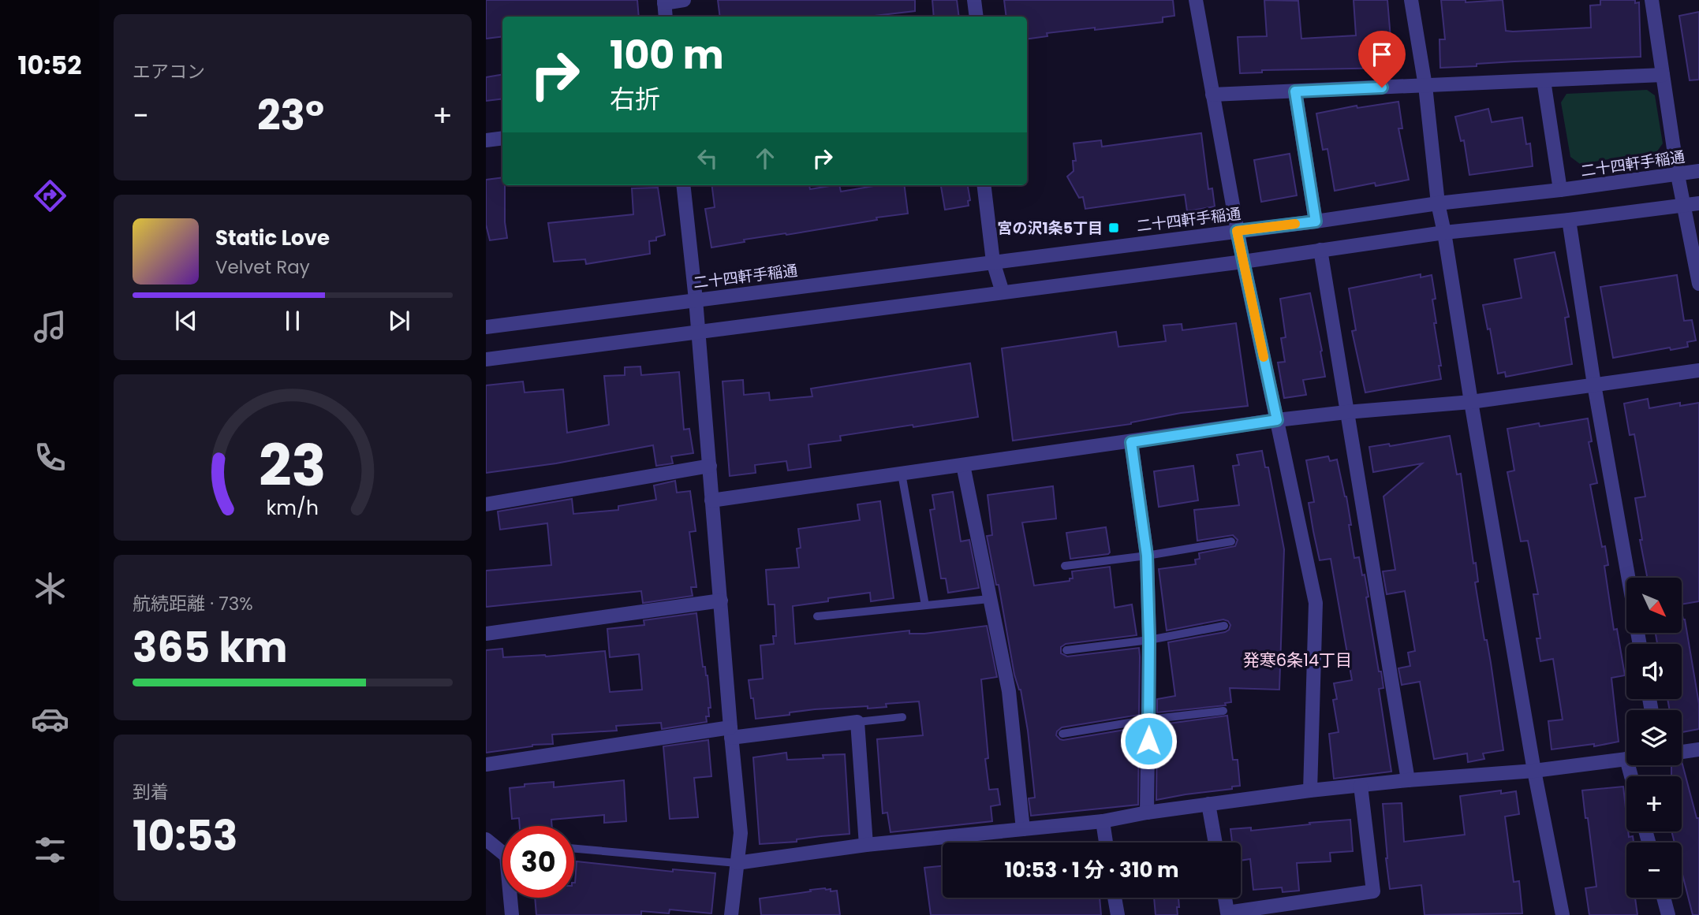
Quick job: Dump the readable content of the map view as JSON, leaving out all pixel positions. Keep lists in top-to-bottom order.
{
  "streets": {
    "street": ["二十四軒手稲通"]
  },
  "districts": ["発寒6条14丁目"],
  "places": {
    "transit": ["宮の沢1条5丁目"]
  },
  "north": "bottom right",
  "page": {
    "tabs": "10:52",
    "tile": [
      "エアコン",
      ["航続距離 · 73%", "365 km"],
      ["到着", "10:53"]
    ],
    "turn": ["100 m", "右折"],
    "heat": ["−", "23°", "+"],
    "song": ["Static Love", "Velvet Ray"],
    "map_buttons": ["+", "−"],
    "limit": "30",
    "trip": "10:53 · 1 分 · 310 m",
    "gauge": ["23", "km/h"]
  }
}
